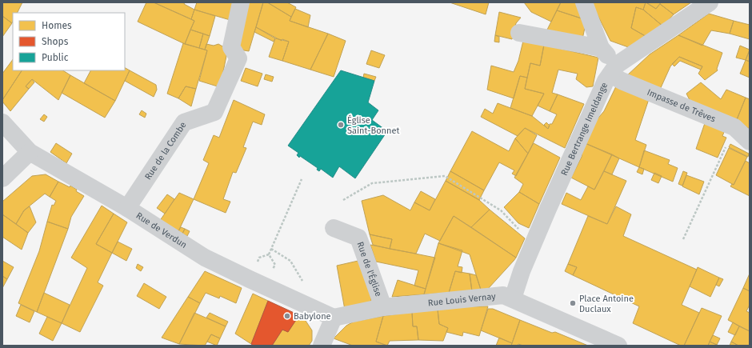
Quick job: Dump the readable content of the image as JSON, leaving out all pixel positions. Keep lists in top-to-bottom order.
{
  "streets": {
    "street": [
      "Impasse de Trêves",
      "Rue Bertrange Imeldange",
      "Rue de la Combe",
      "Rue de Verdun",
      "Rue de l'Église",
      "Rue Louis Vernay"
    ]
  },
  "crossings": [
    ["Impasse de Trêves", "Rue Bertrange Imeldange"],
    ["Rue Bertrange Imeldange", "Rue Louis Vernay"],
    ["Rue de la Combe", "Rue de Verdun"],
    ["Rue de Verdun", "Rue Louis Vernay"],
    ["Rue de l'Église", "Rue Louis Vernay"]
  ],
  "places": ["Église Saint-Bonnet", "Place Antoine Duclaux", "Babylone"],
  "legend": ["Homes", "Shops", "Public"]
}
